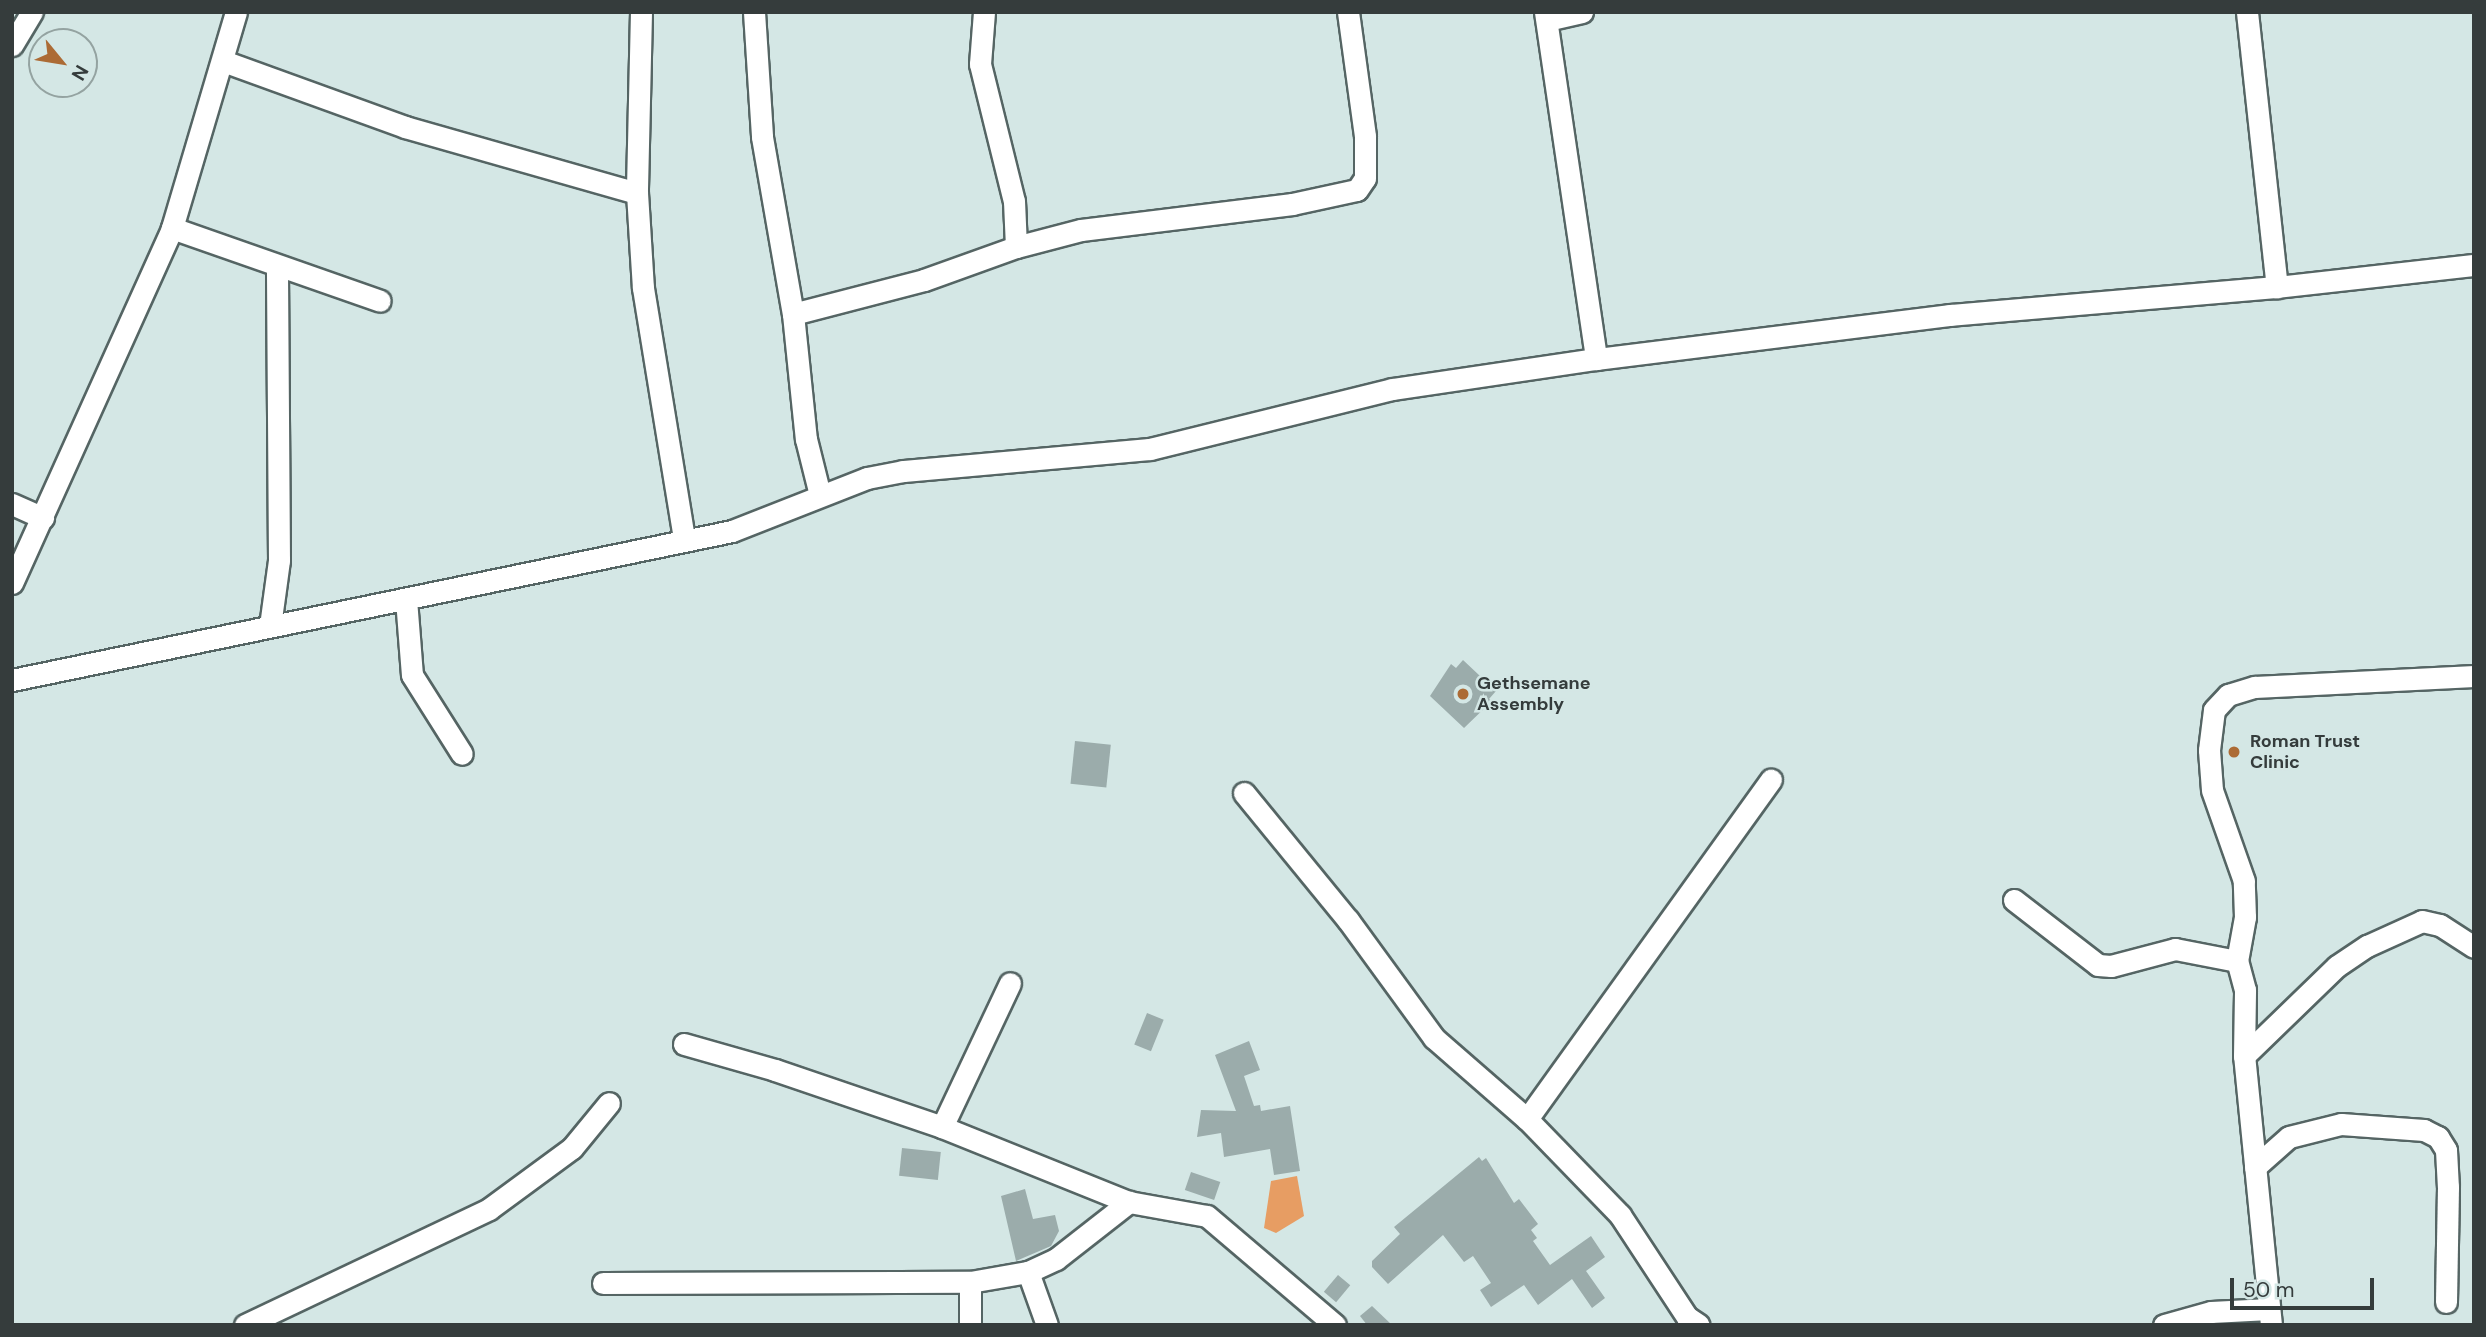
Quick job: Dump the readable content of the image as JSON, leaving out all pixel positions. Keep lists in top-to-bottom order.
{
  "places": ["Gethsemane Assembly", "Roman Trust Clinic"],
  "scale_bar": "50 m",
  "north": "bottom right"
}
